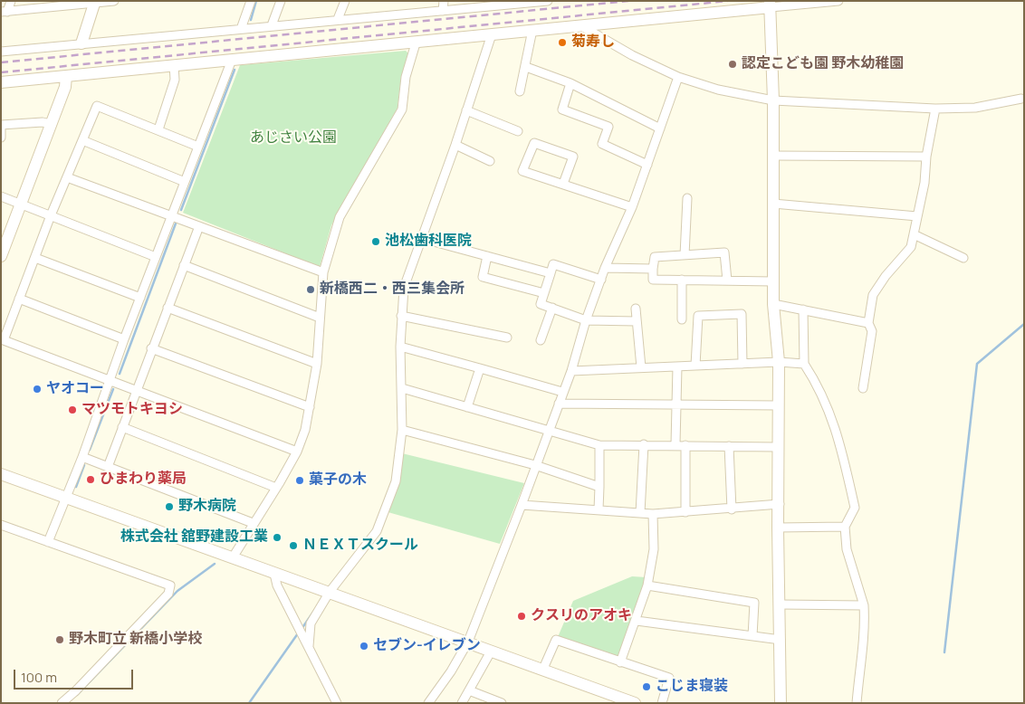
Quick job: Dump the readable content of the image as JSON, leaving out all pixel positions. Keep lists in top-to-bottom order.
{
  "parks": ["あじさい公園"],
  "places": [
    "菊寿し",
    "認定こども園 野木幼稚園",
    "池松歯科医院",
    "新橋西二・西三集会所",
    "ヤオコー",
    "マツモトキヨシ",
    "ひまわり薬局",
    "菓子の木",
    "野木病院",
    "株式会社 舘野建設工業",
    "ＮＥＸＴスクール",
    "クスリのアオキ",
    "野木町立 新橋小学校",
    "セブン-イレブン",
    "こじま寝装"
  ],
  "scale_bar": "100 m"
}
